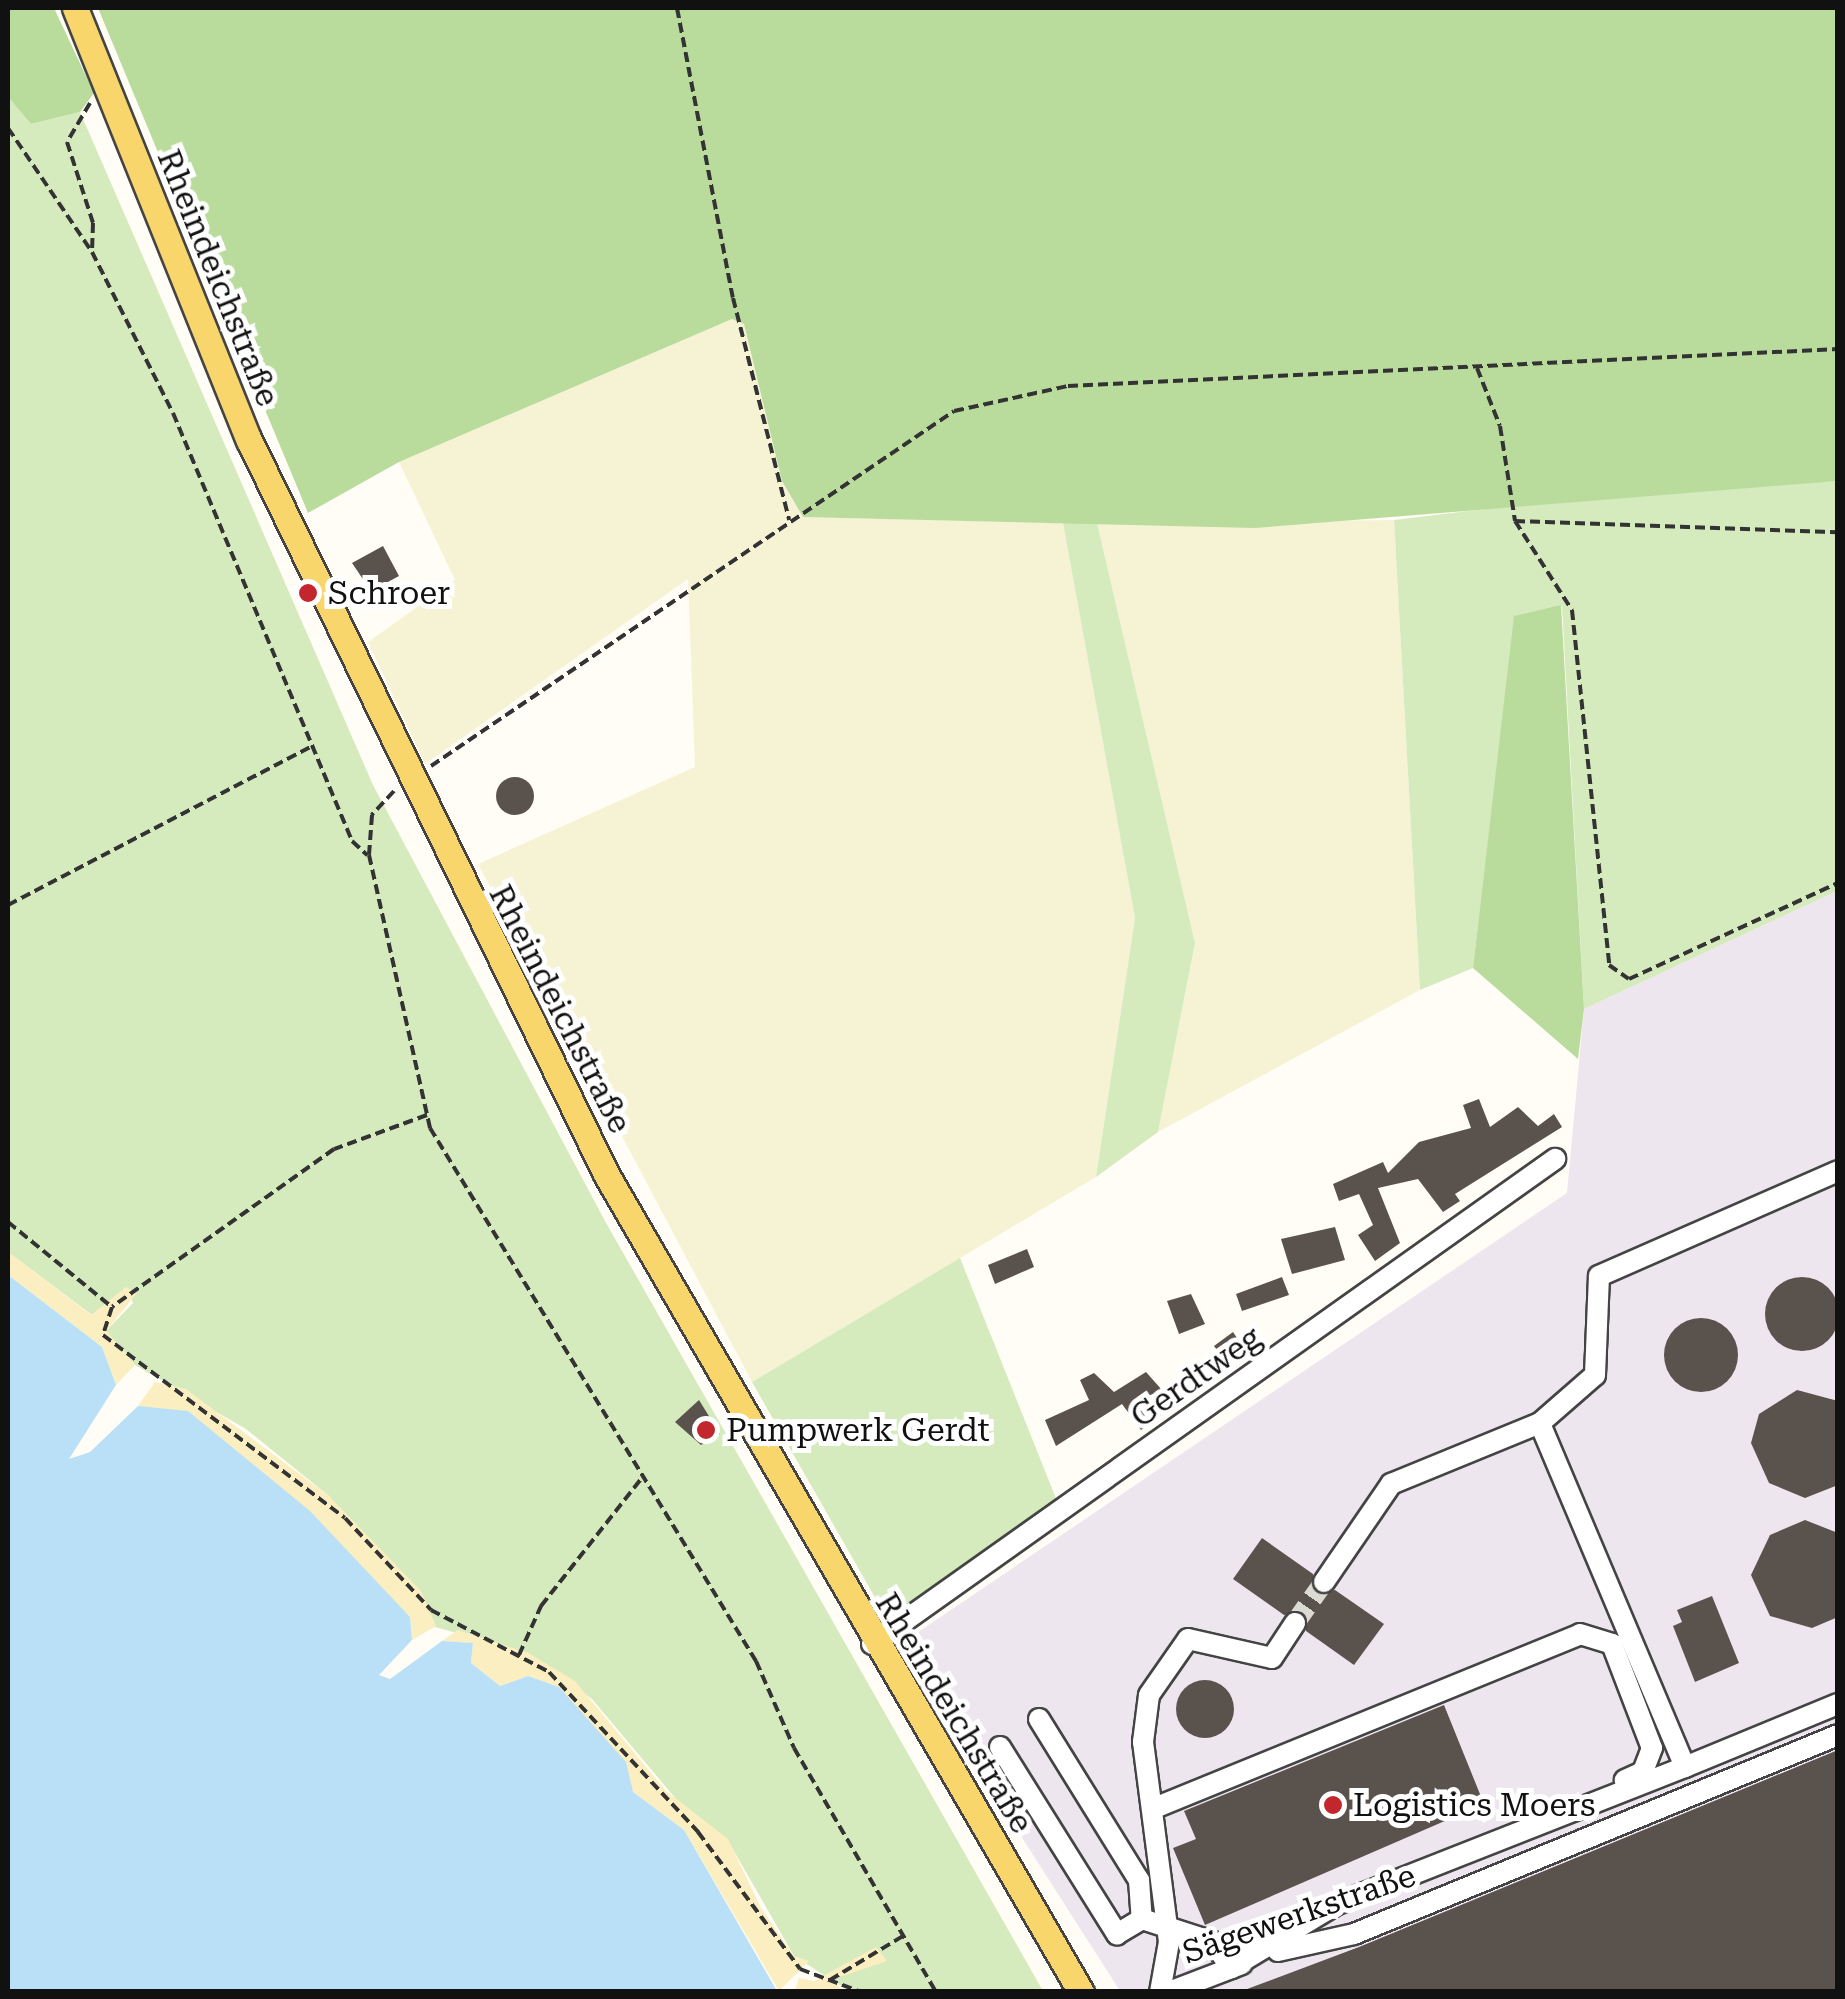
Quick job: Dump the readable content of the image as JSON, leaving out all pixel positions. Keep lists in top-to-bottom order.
{
  "streets": {
    "main road": ["Rheindeichstraße"],
    "street": ["Gerdtweg", "Sägewerkstraße"]
  },
  "crossings": [
    ["Rheindeichstraße", "Gerdtweg"]
  ],
  "places": ["Schroer", "Pumpwerk Gerdt", "Logistics Moers"]
}
